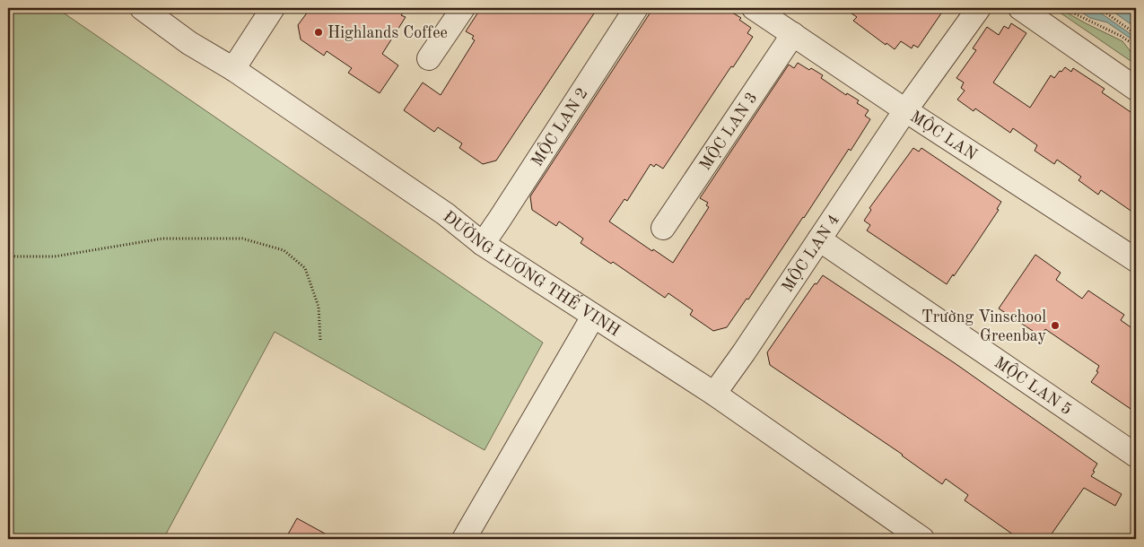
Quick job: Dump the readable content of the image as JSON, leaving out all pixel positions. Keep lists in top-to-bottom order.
{
  "streets": {
    "street": [
      "MỘC LAN 2",
      "MỘC LAN 3",
      "MỘC LAN",
      "MỘC LAN 4",
      "ĐƯỜNG LƯƠNG THẾ VINH",
      "MỘC LAN 5"
    ]
  },
  "crossings": [
    ["MỘC LAN 2", "ĐƯỜNG LƯƠNG THẾ VINH"],
    ["MỘC LAN 3", "MỘC LAN"],
    ["MỘC LAN", "MỘC LAN 4"],
    ["MỘC LAN 4", "ĐƯỜNG LƯƠNG THẾ VINH"],
    ["MỘC LAN 4", "MỘC LAN 5"]
  ],
  "places": ["Highlands Coffee", "Trường Vinschool Greenbay"]
}
